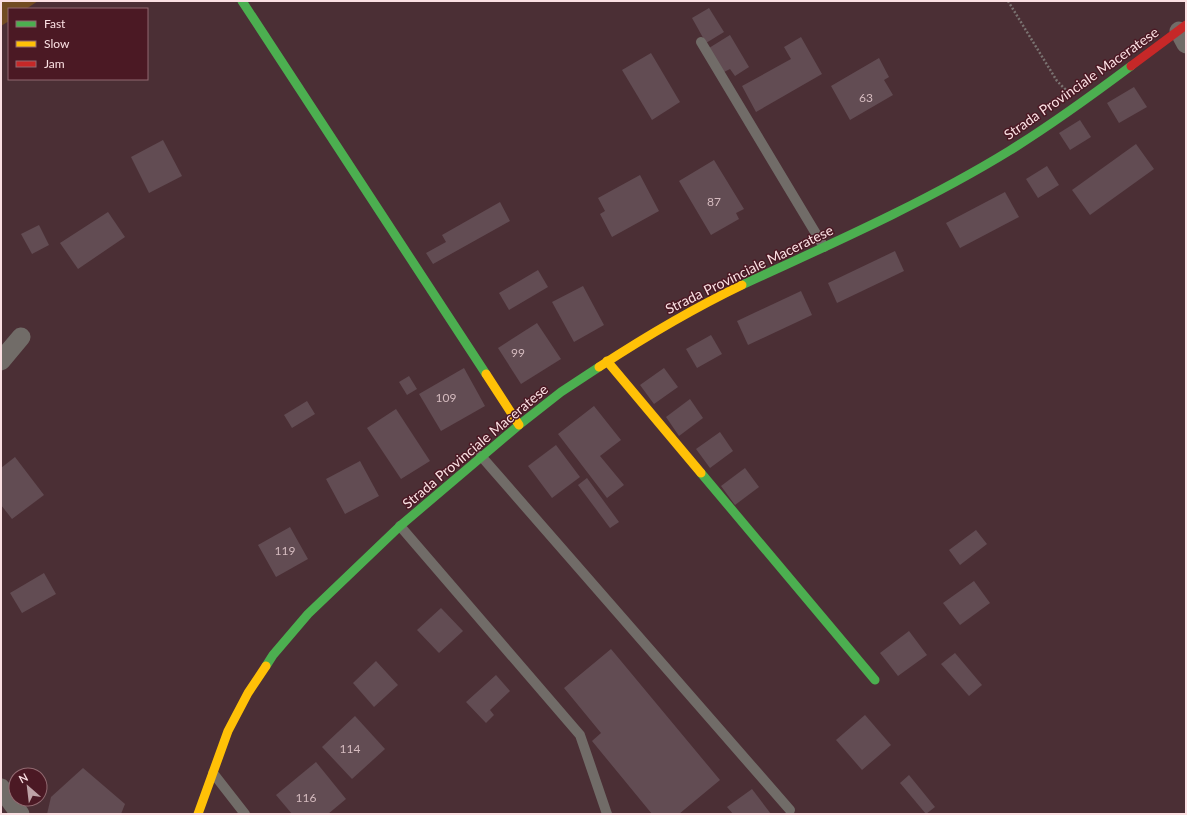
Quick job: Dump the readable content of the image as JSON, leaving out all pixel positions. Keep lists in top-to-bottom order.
{
  "streets": {
    "main road": ["Strada Provinciale Maceratese"]
  },
  "house_numbers": [
    "63",
    "87",
    "99",
    "109",
    "119",
    "114",
    "116"
  ],
  "legend": ["Fast", "Slow", "Jam"],
  "north": "top left"
}
